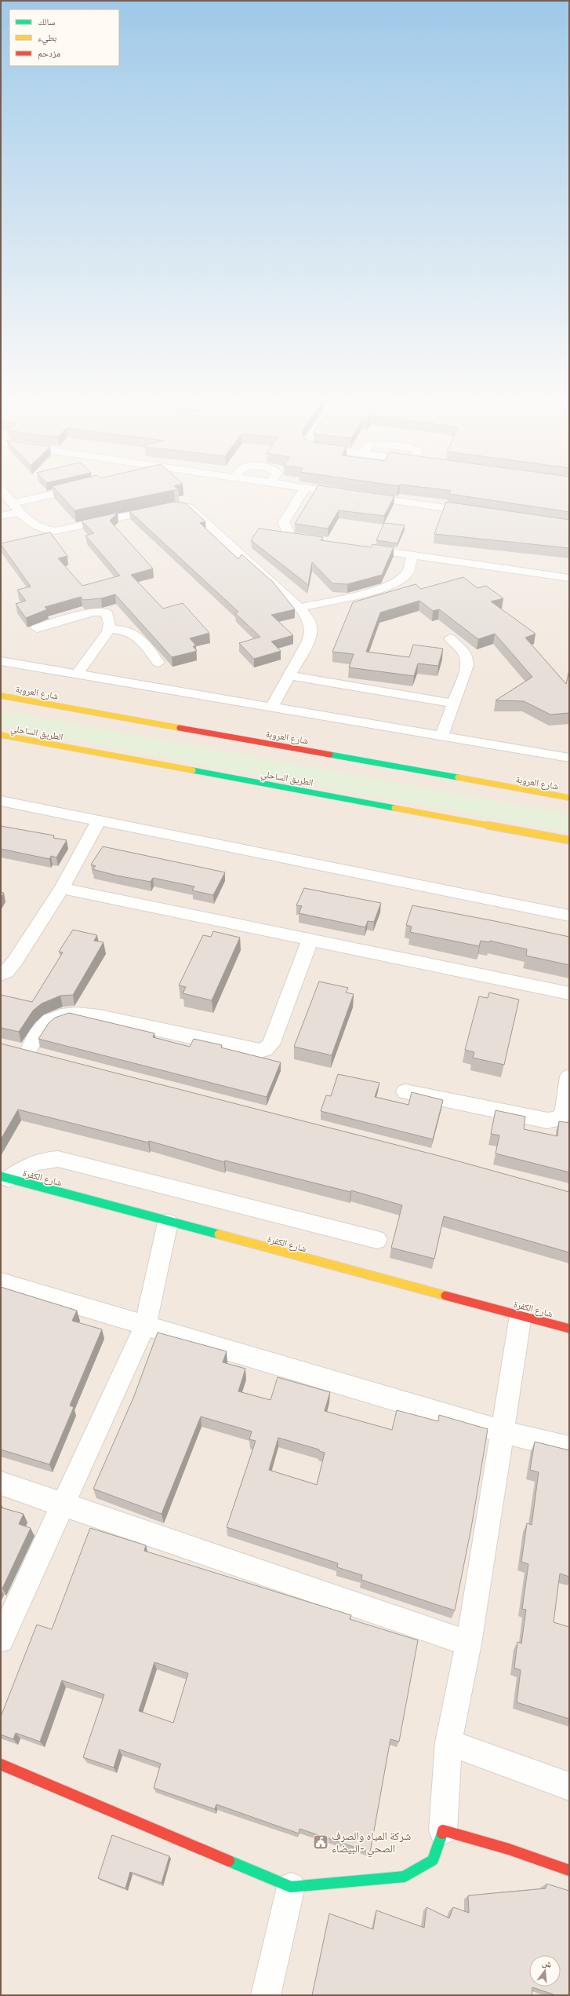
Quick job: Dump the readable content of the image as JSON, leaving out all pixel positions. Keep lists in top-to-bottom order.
{
  "streets": {
    "main road": ["شارع العروبة", "الطريق الساحلي", "شارع الكفرة"]
  },
  "places": {
    "public building": ["شركة المياه والصرف الصحي -البيضاء"]
  },
  "legend": ["سالك", "بطيء", "مزدحم"],
  "north": "top"
}
